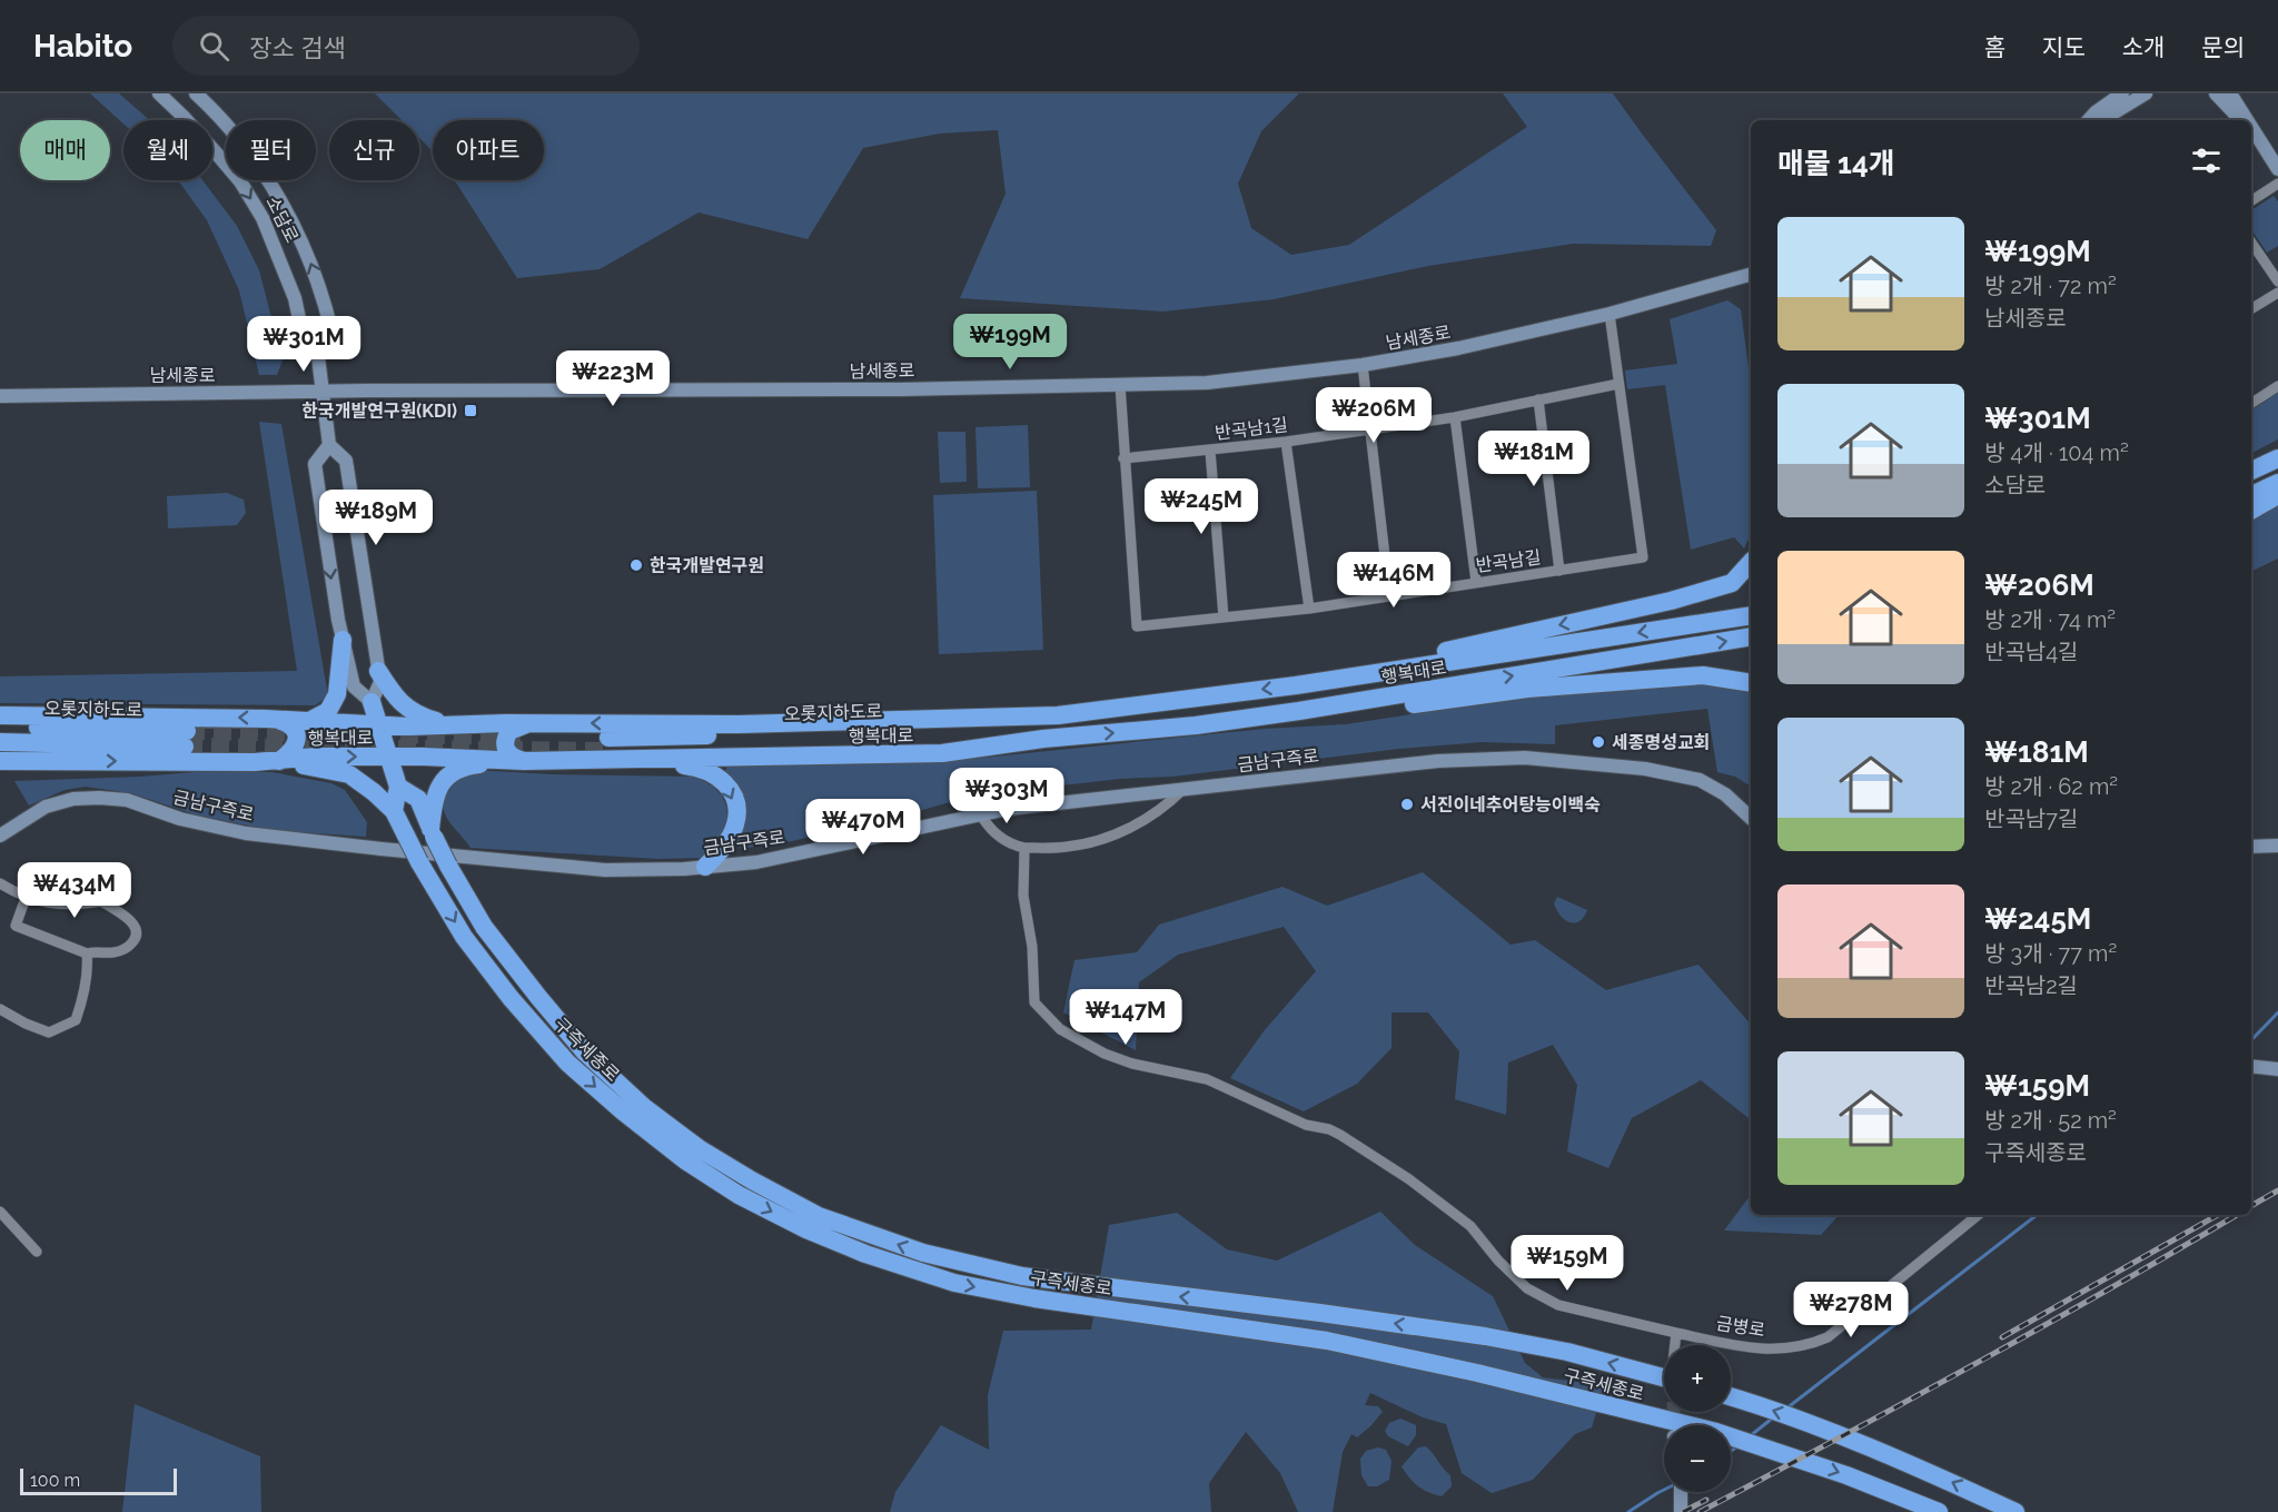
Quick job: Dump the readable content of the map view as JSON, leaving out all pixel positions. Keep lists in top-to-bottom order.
{
  "streets": {
    "highway": [
      "소담로",
      "행복대로",
      "오롯지하도로",
      "구즉세종로"
    ],
    "street": [
      "남세종로",
      "반곡남1길",
      "반곡남길",
      "금남구즉로",
      "금병로"
    ]
  },
  "crossings": [
    ["소담로", "남세종로"],
    ["소담로", "행복대로"],
    ["소담로", "구즉세종로"],
    ["남세종로", "반곡남길"],
    ["반곡남1길", "반곡남길"],
    ["행복대로", "오롯지하도로"],
    ["행복대로", "구즉세종로"]
  ],
  "places": {
    "transit": ["한국개발연구원(KDI)"],
    "other": ["한국개발연구원", "세종명성교회", "서진이네추어탕능이백숙"]
  },
  "scale_bar": "100 m",
  "page": {
    "header": "Habito",
    "search": "장소 검색",
    "nav": [
      "홈",
      "지도",
      "소개",
      "문의"
    ],
    "chip": [
      "매매",
      "월세",
      "필터",
      "신규",
      "아파트"
    ],
    "heading": "매물 14개",
    "list": [
      {
        "name": "₩199M",
        "note": "방 2개 · 72 m² · 남세종로"
      },
      {
        "name": "₩301M",
        "note": "방 4개 · 104 m² · 소담로"
      },
      {
        "name": "₩206M",
        "note": "방 2개 · 74 m² · 반곡남4길"
      },
      {
        "name": "₩181M",
        "note": "방 2개 · 62 m² · 반곡남7길"
      },
      {
        "name": "₩245M",
        "note": "방 3개 · 77 m² · 반곡남2길"
      },
      {
        "name": "₩159M",
        "note": "방 2개 · 52 m² · 구즉세종로"
      }
    ],
    "price": [
      "₩199M",
      "₩301M",
      "₩223M",
      "₩206M",
      "₩181M",
      "₩245M",
      "₩189M",
      "₩146M",
      "₩303M",
      "₩470M",
      "₩434M",
      "₩147M",
      "₩159M",
      "₩278M"
    ],
    "map_buttons": ["+", "−"],
    "scale": "100 m"
  }
}
